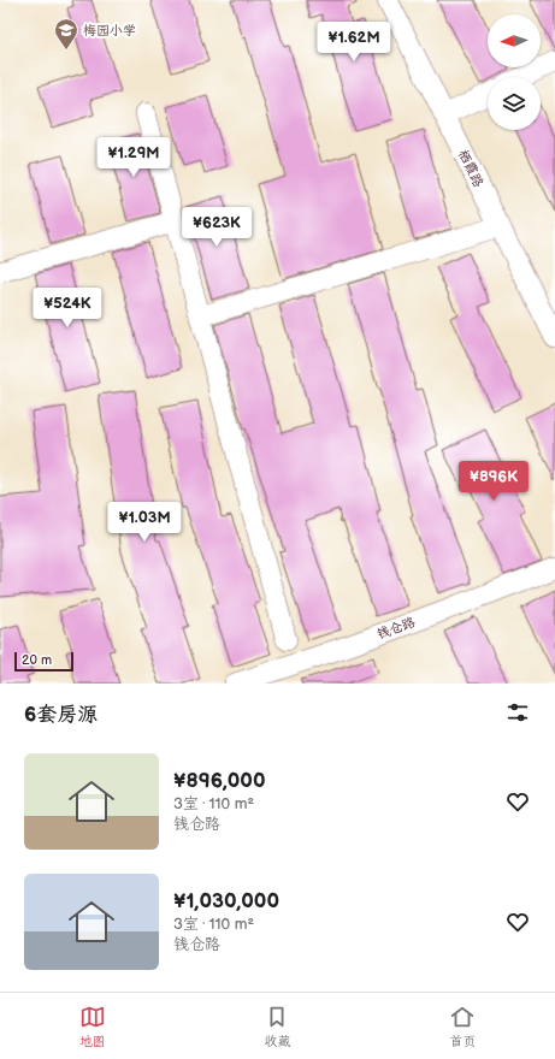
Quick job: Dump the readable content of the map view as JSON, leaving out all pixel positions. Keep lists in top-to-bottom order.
{
  "streets": {
    "street": ["栖霞路", "钱仓路"]
  },
  "places": {
    "school or university": ["梅园小学"]
  },
  "scale_bar": "20 m",
  "north": "left",
  "page": {
    "price": [
      "¥1.62M",
      "¥1.29M",
      "¥623K",
      "¥524K",
      "¥896K",
      "¥1.03M"
    ],
    "scale": "20 m",
    "heading": "6套房源",
    "list": [
      {
        "name": "¥896,000",
        "note": "3室 · 110 m² · 钱仓路"
      },
      {
        "name": "¥1,030,000",
        "note": "3室 · 110 m² · 钱仓路"
      }
    ],
    "tabs": ["地图", "收藏", "首页"]
  }
}
